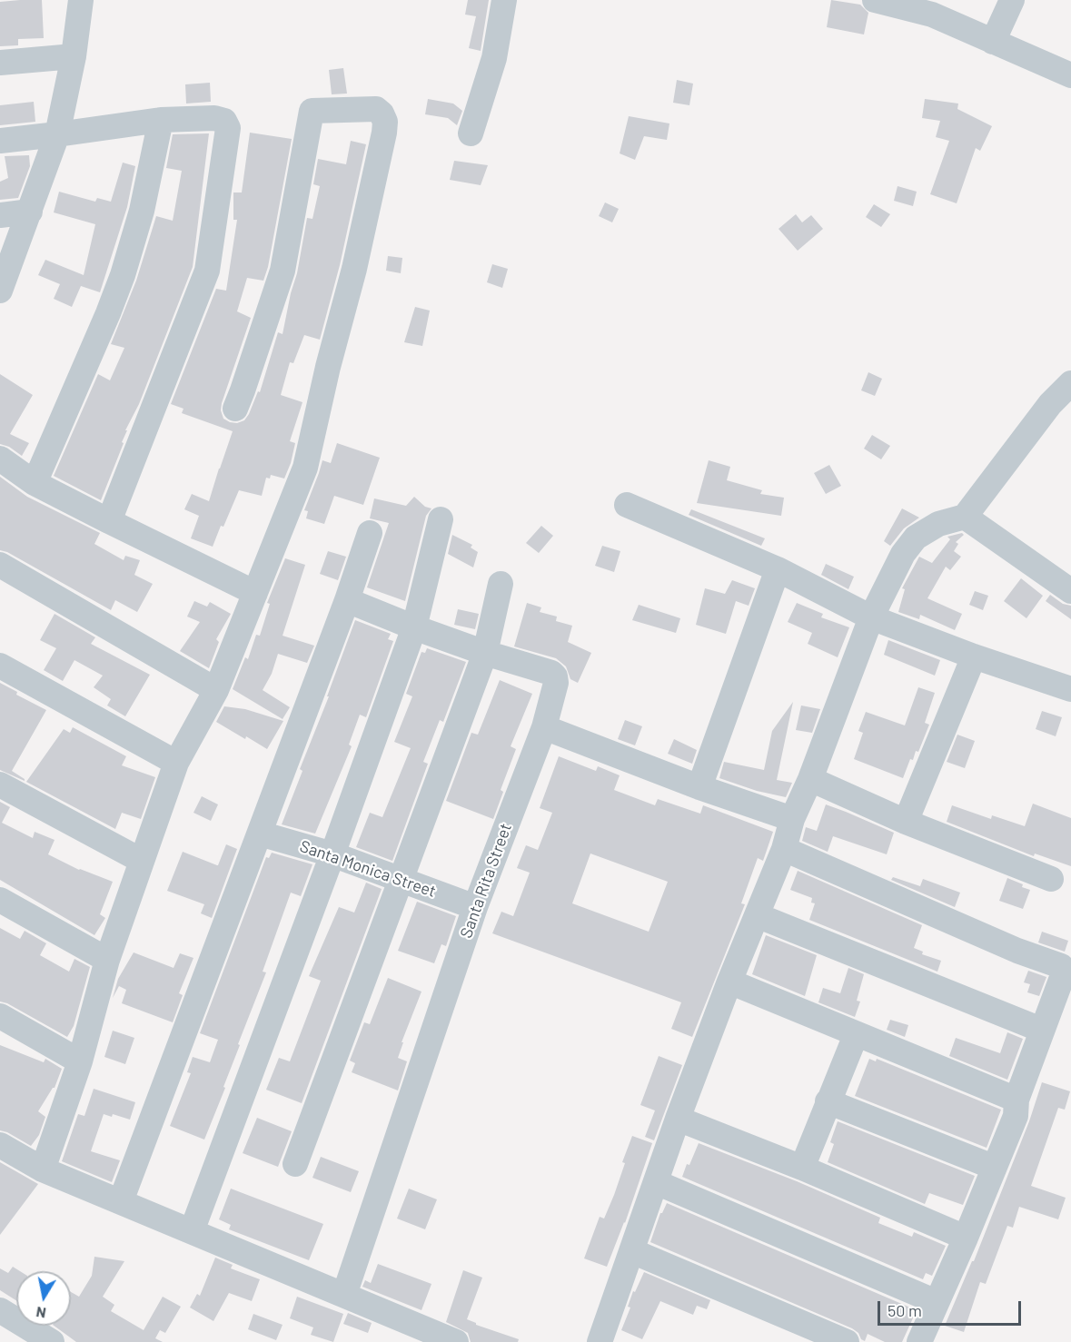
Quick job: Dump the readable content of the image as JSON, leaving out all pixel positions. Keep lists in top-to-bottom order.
{
  "streets": {
    "street": ["Santa Monica Street", "Santa Rita Street"]
  },
  "crossings": [
    ["Santa Monica Street", "Santa Rita Street"]
  ],
  "scale_bar": "50 m",
  "north": "bottom"
}
